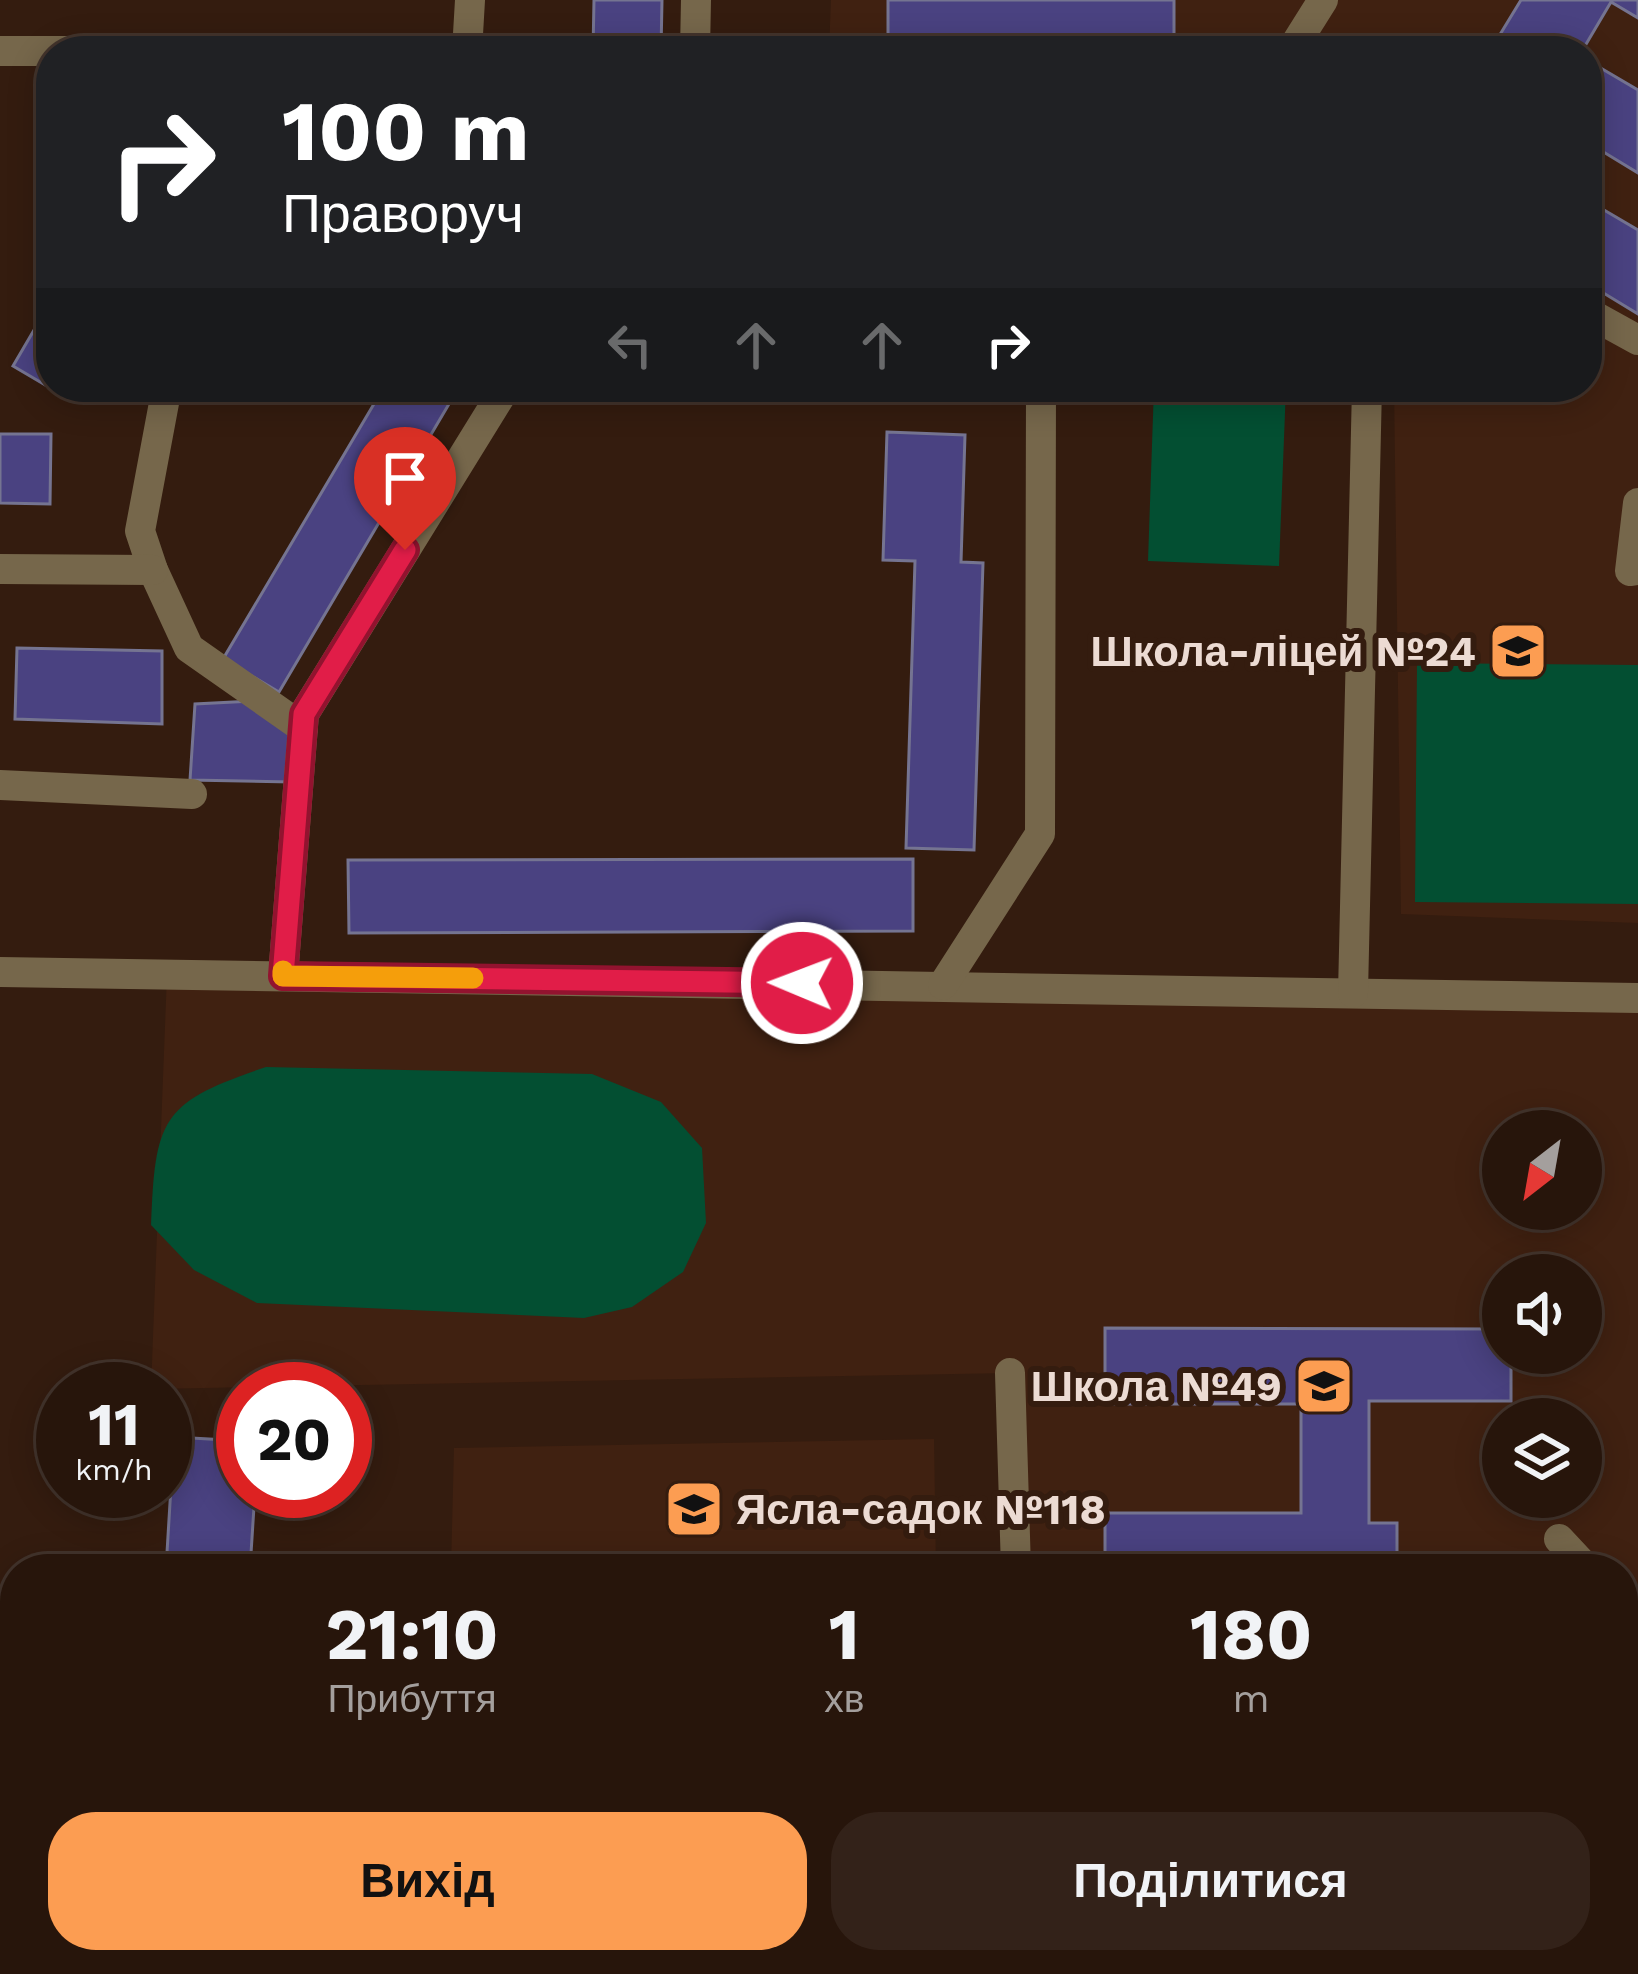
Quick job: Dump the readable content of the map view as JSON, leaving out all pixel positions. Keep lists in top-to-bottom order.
{
  "places": {
    "school or university": ["Школа-ліцей №24", "Школа №49", "Ясла-садок №118"]
  },
  "north": "bottom left",
  "page": {
    "turn": ["100 m", "Праворуч"],
    "speed": "11 km/h",
    "limit": "20",
    "eta": [
      "21:10",
      "Прибуття",
      "1",
      "хв",
      "180",
      "m"
    ],
    "buttons": ["Вихід", "Поділитися"]
  }
}
